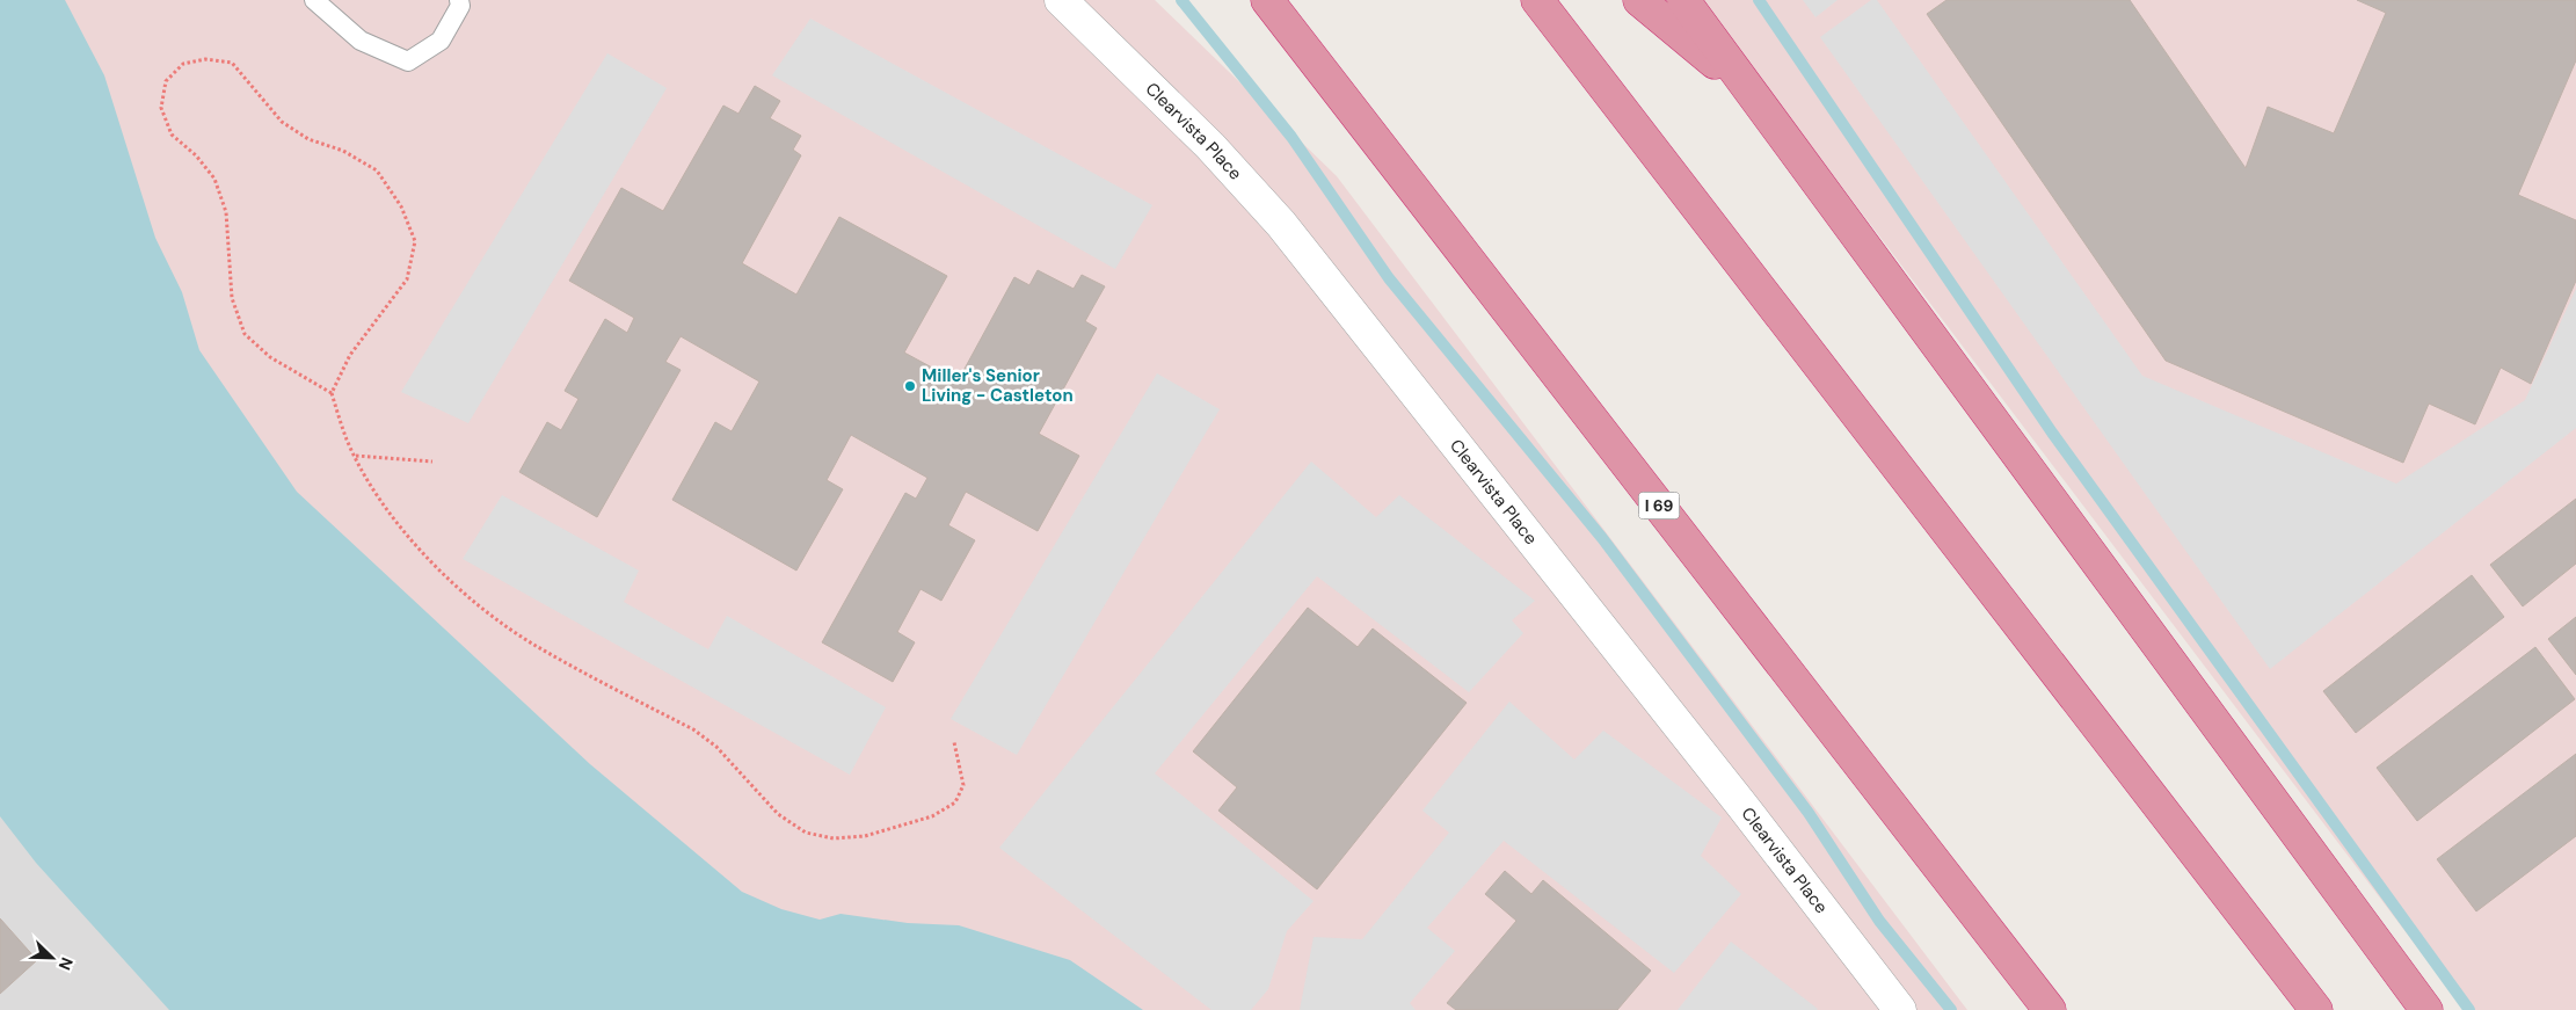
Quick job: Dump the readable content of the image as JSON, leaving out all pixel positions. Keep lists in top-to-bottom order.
{
  "streets": {
    "highway": ["I 69"],
    "street": ["Clearvista Place"]
  },
  "places": ["Miller's Senior Living - Castleton"],
  "north": "bottom right"
}
